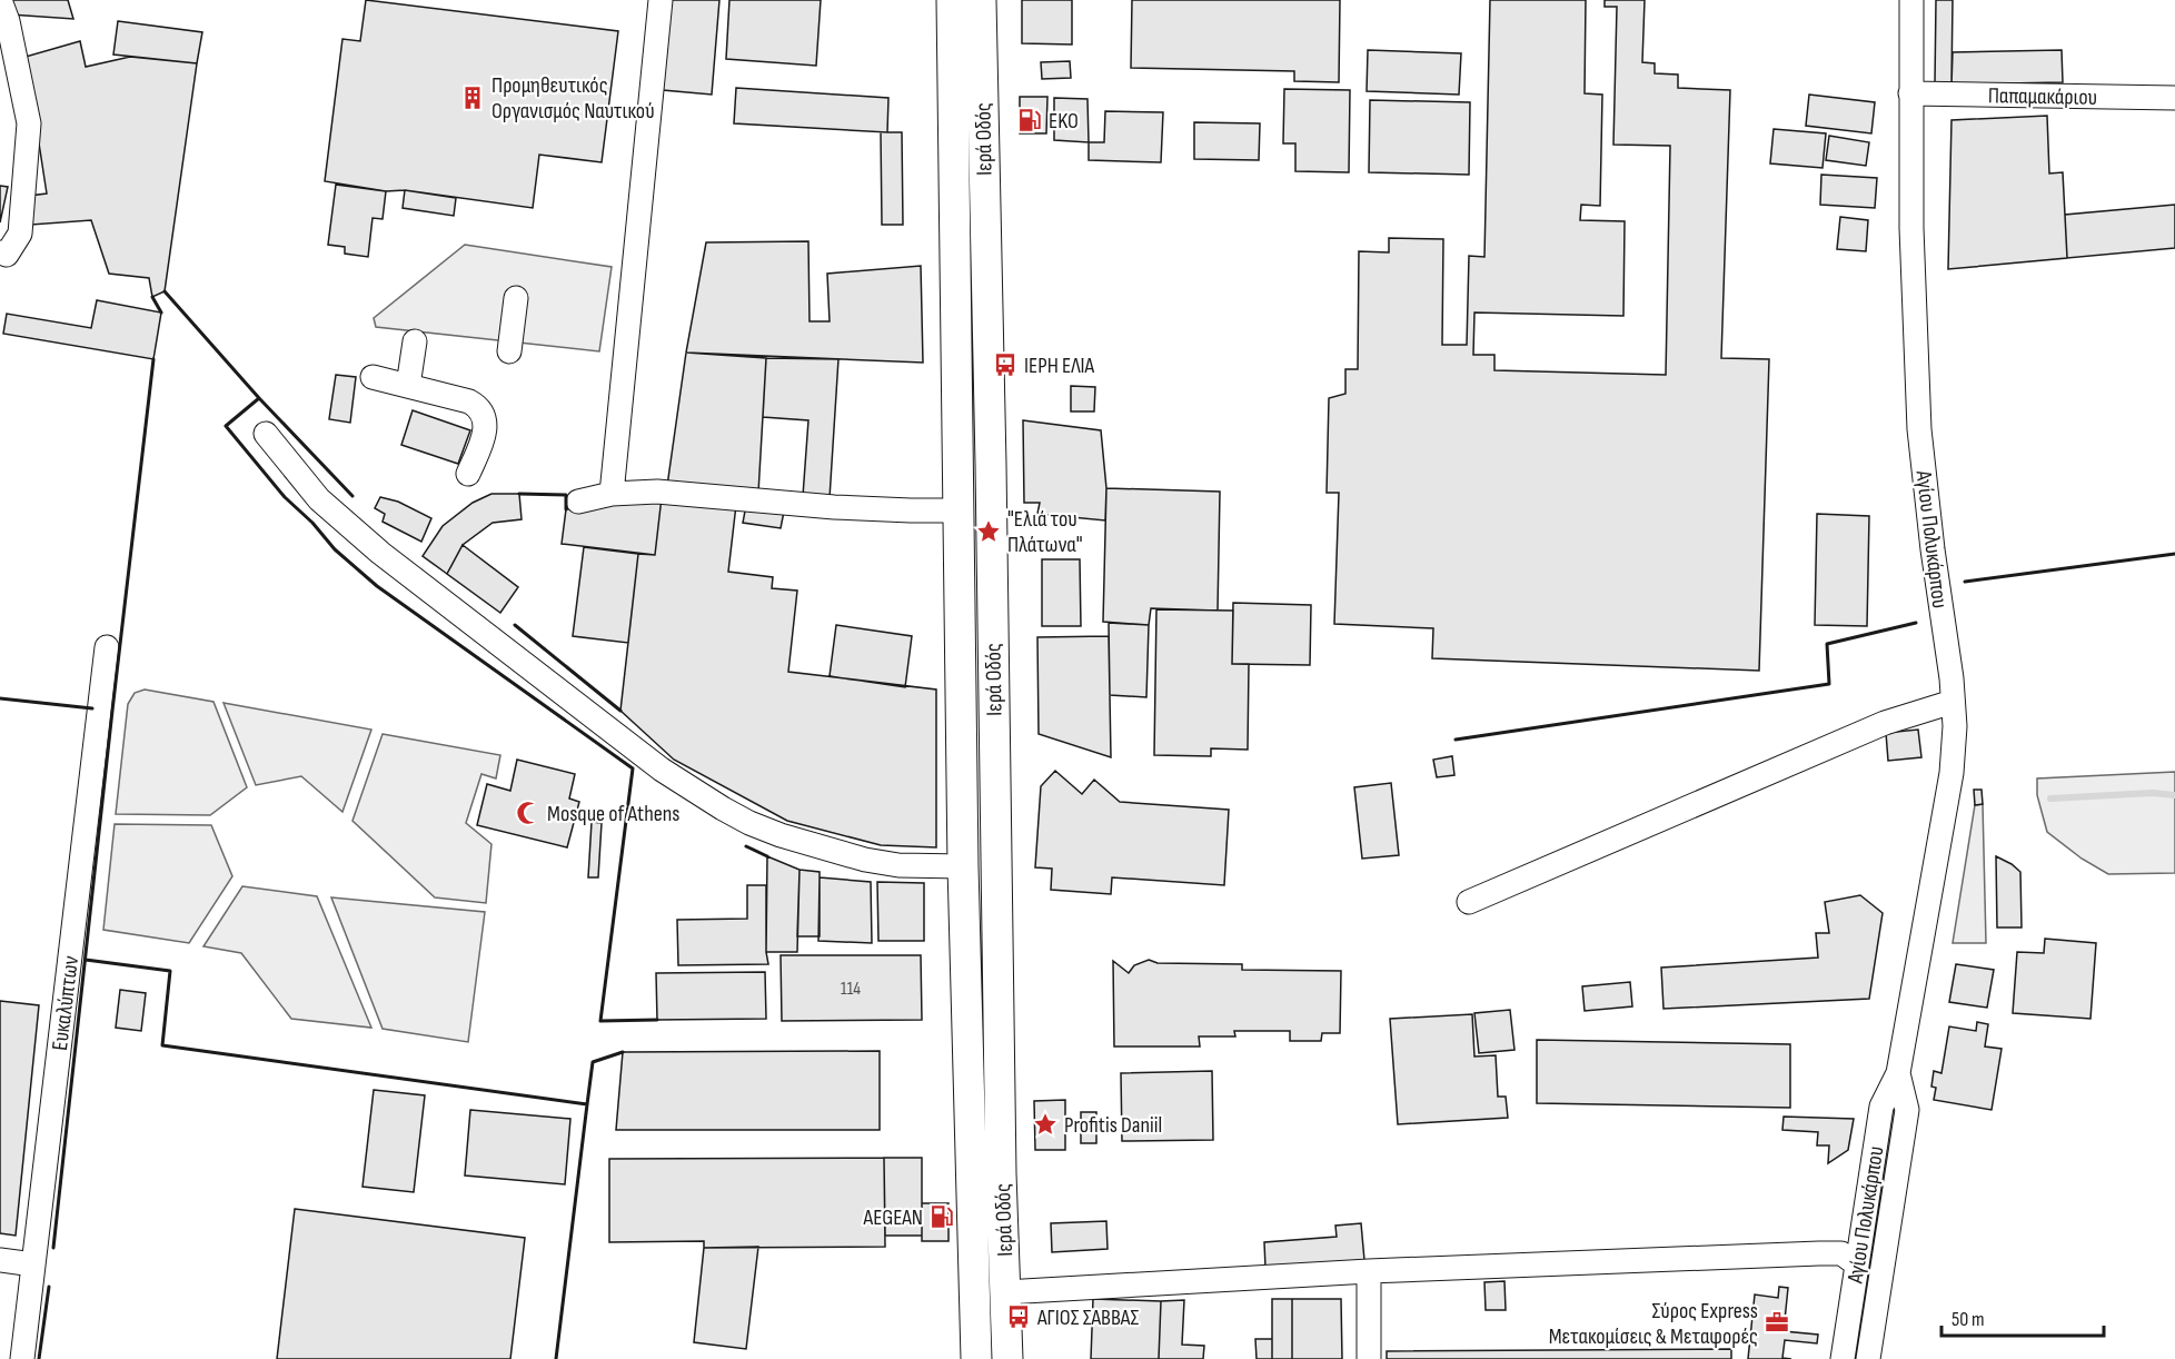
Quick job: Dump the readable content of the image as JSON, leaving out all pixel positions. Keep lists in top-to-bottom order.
{
  "streets": {
    "main road": ["Ιερά Οδός"],
    "street": ["Παπαμακάριου", "Αγίου Πολυκάρπου", "Ευκαλύπτων"]
  },
  "crossings": [
    ["Παπαμακάριου", "Αγίου Πολυκάρπου"]
  ],
  "places": {
    "building": ["Προμηθευτικός Οργανισμός Ναυτικού"],
    "fuel station": ["EKO", "AEGEAN"],
    "bus stop": ["ΙΕΡΗ ΕΛΙΑ", "ΑΓΙΟΣ ΣΑΒΒΑΣ"],
    "place": ["\"Ελιά του Πλάτωνα\"", "Profitis Daniil"],
    "mosque": ["Mosque of Athens"],
    "office": ["Σύρος Express Μετακομίσεις & Μεταφορές"]
  },
  "house_numbers": ["114"],
  "scale_bar": "50 m"
}
